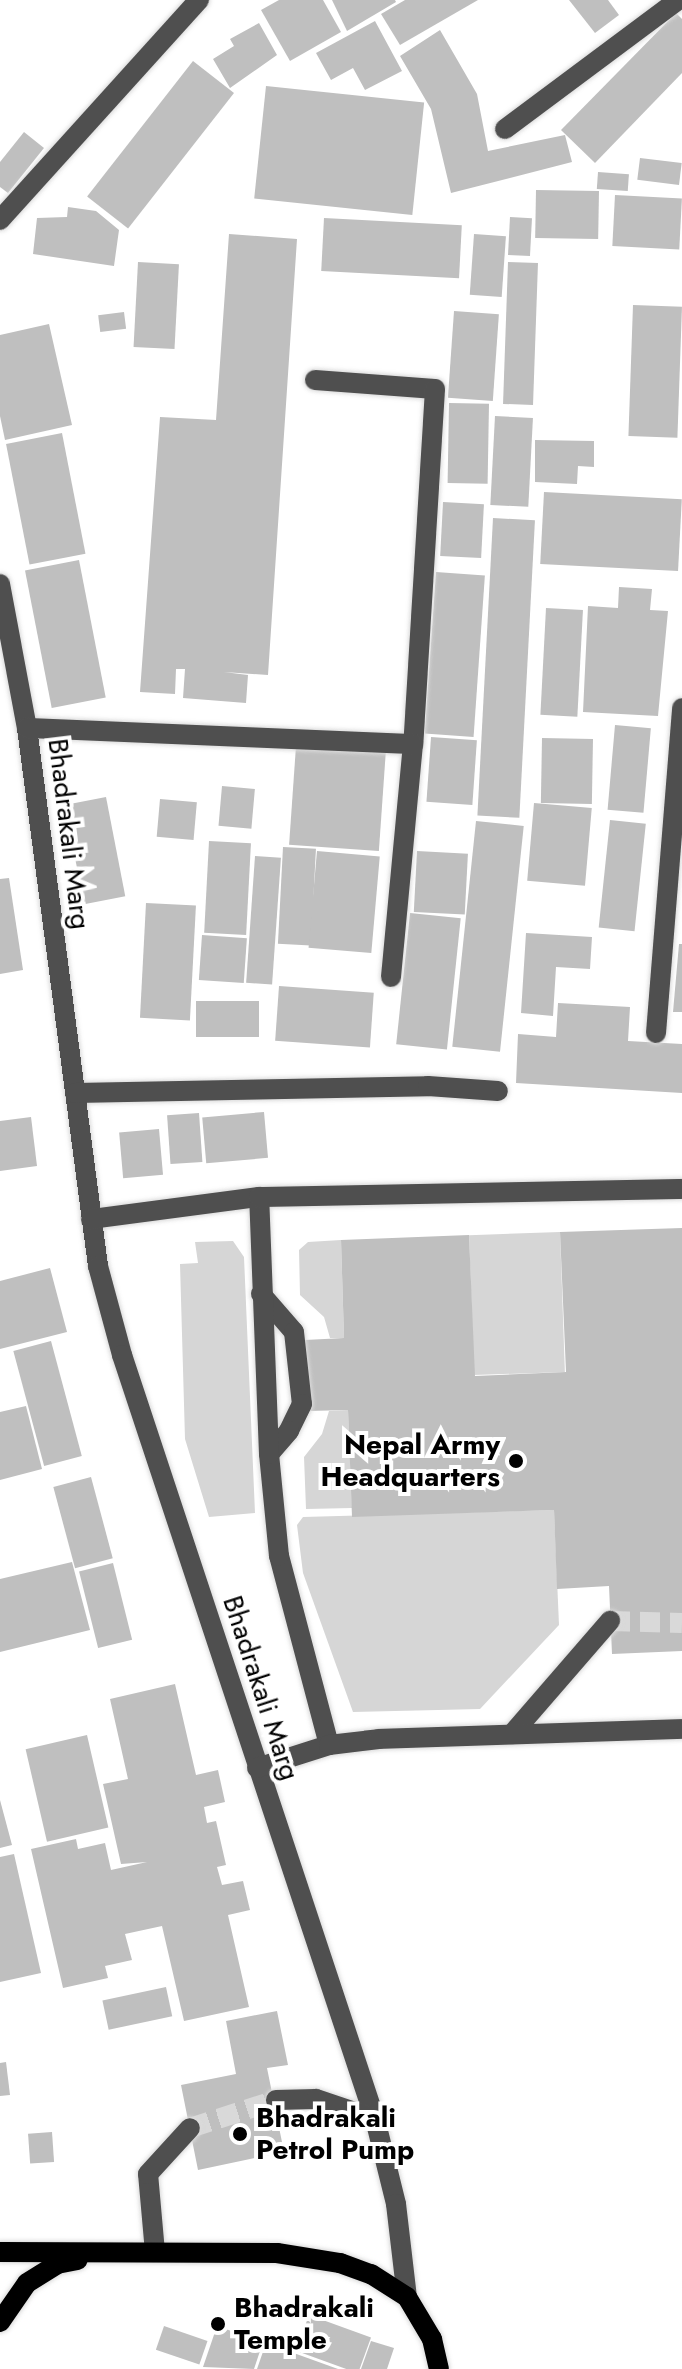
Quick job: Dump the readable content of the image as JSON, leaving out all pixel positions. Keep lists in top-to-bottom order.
{
  "streets": {
    "street": ["Bhadrakali Marg"]
  },
  "places": ["Nepal Army Headquarters", "Bhadrakali Petrol Pump", "Bhadrakali Temple"]
}
